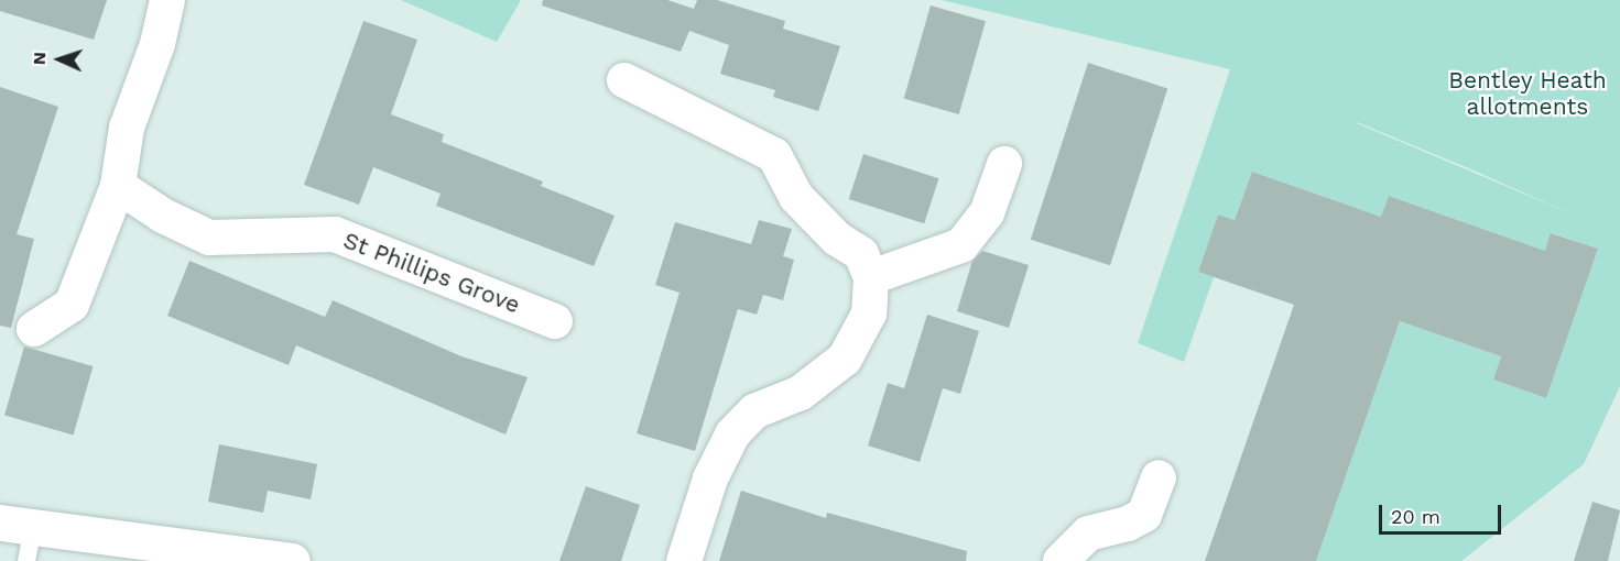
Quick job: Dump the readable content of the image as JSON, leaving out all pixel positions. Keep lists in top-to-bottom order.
{
  "streets": {
    "street": ["St Phillips Grove"]
  },
  "parks": ["Bentley Heath allotments"],
  "scale_bar": "20 m",
  "north": "left"
}
